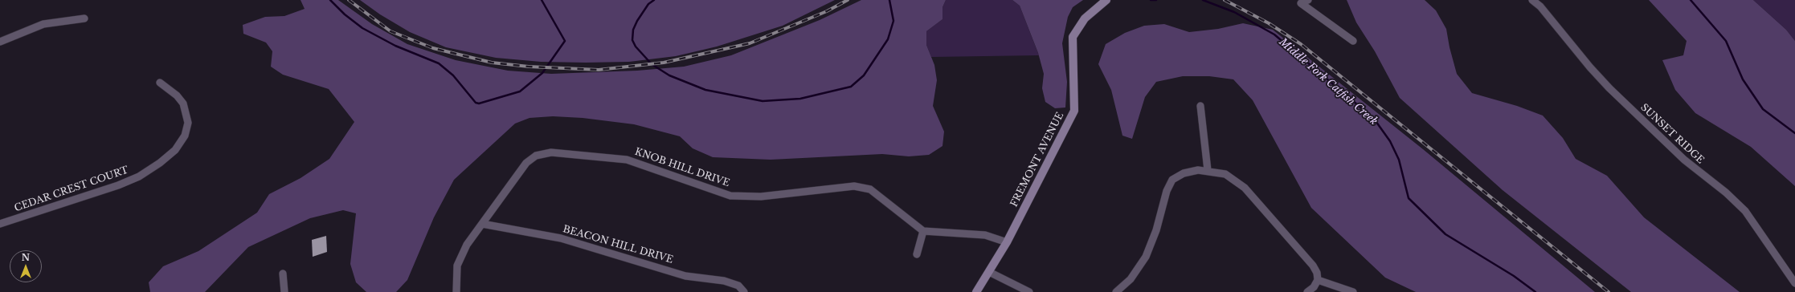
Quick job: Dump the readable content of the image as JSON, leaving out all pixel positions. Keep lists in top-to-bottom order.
{
  "streets": {
    "main road": ["FREMONT AVENUE"],
    "street": [
      "SUNSET RIDGE",
      "KNOB HILL DRIVE",
      "CEDAR CREST COURT",
      "BEACON HILL DRIVE"
    ]
  },
  "crossings": [
    ["KNOB HILL DRIVE", "BEACON HILL DRIVE"]
  ],
  "water": ["Middle Fork Catfish Creek"],
  "north": "top"
}
